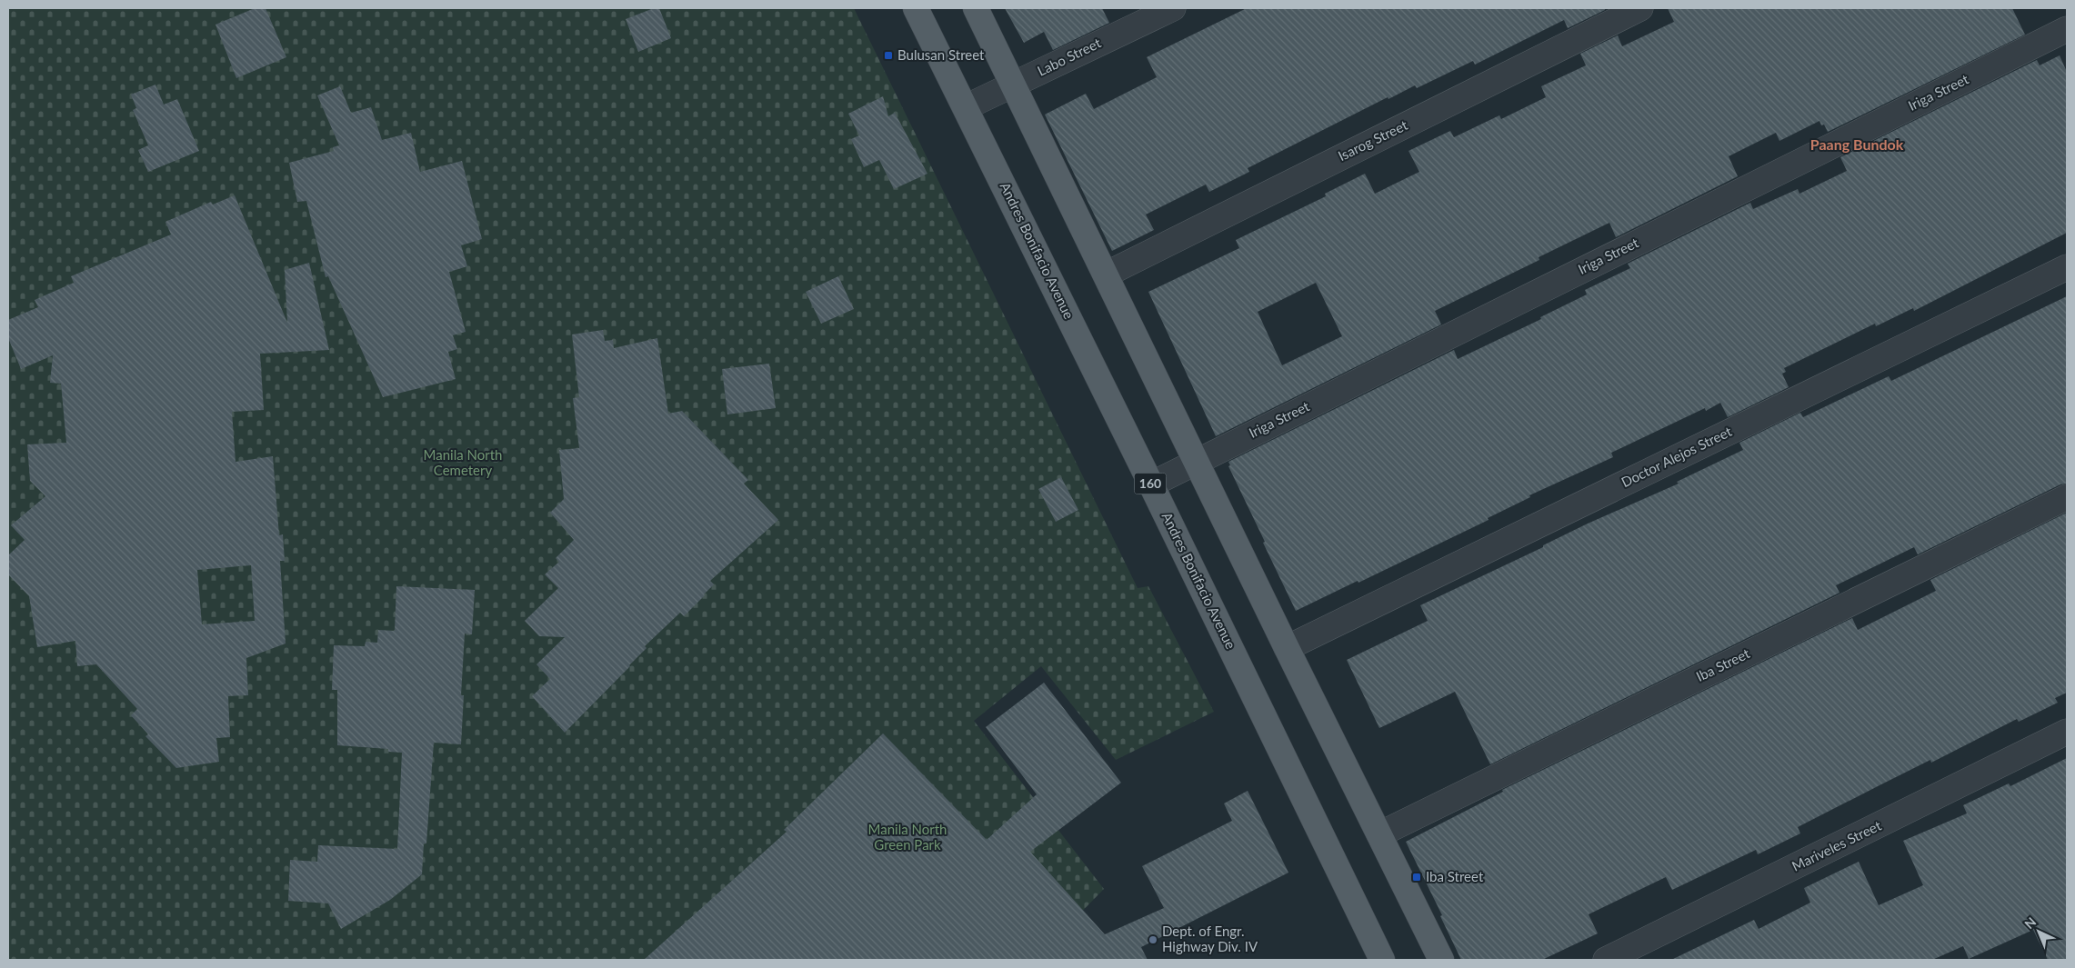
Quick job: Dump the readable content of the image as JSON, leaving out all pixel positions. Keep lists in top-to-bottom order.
{
  "streets": {
    "main road": ["Andres Bonifacio Avenue", "160"],
    "street": [
      "Labo Street",
      "Iriga Street",
      "Isarog Street",
      "Doctor Alejos Street",
      "Iba Street",
      "Mariveles Street"
    ]
  },
  "crossings": [
    ["Labo Street", "Andres Bonifacio Avenue"],
    ["Iriga Street", "Andres Bonifacio Avenue"]
  ],
  "districts": ["Paang Bundok"],
  "parks": ["Manila North Cemetery", "Manila North Green Park"],
  "places": {
    "transit": ["Bulusan Street", "Iba Street"],
    "other": ["Dept. of Engr. Highway Div. IV"]
  },
  "north": "top left"
}
